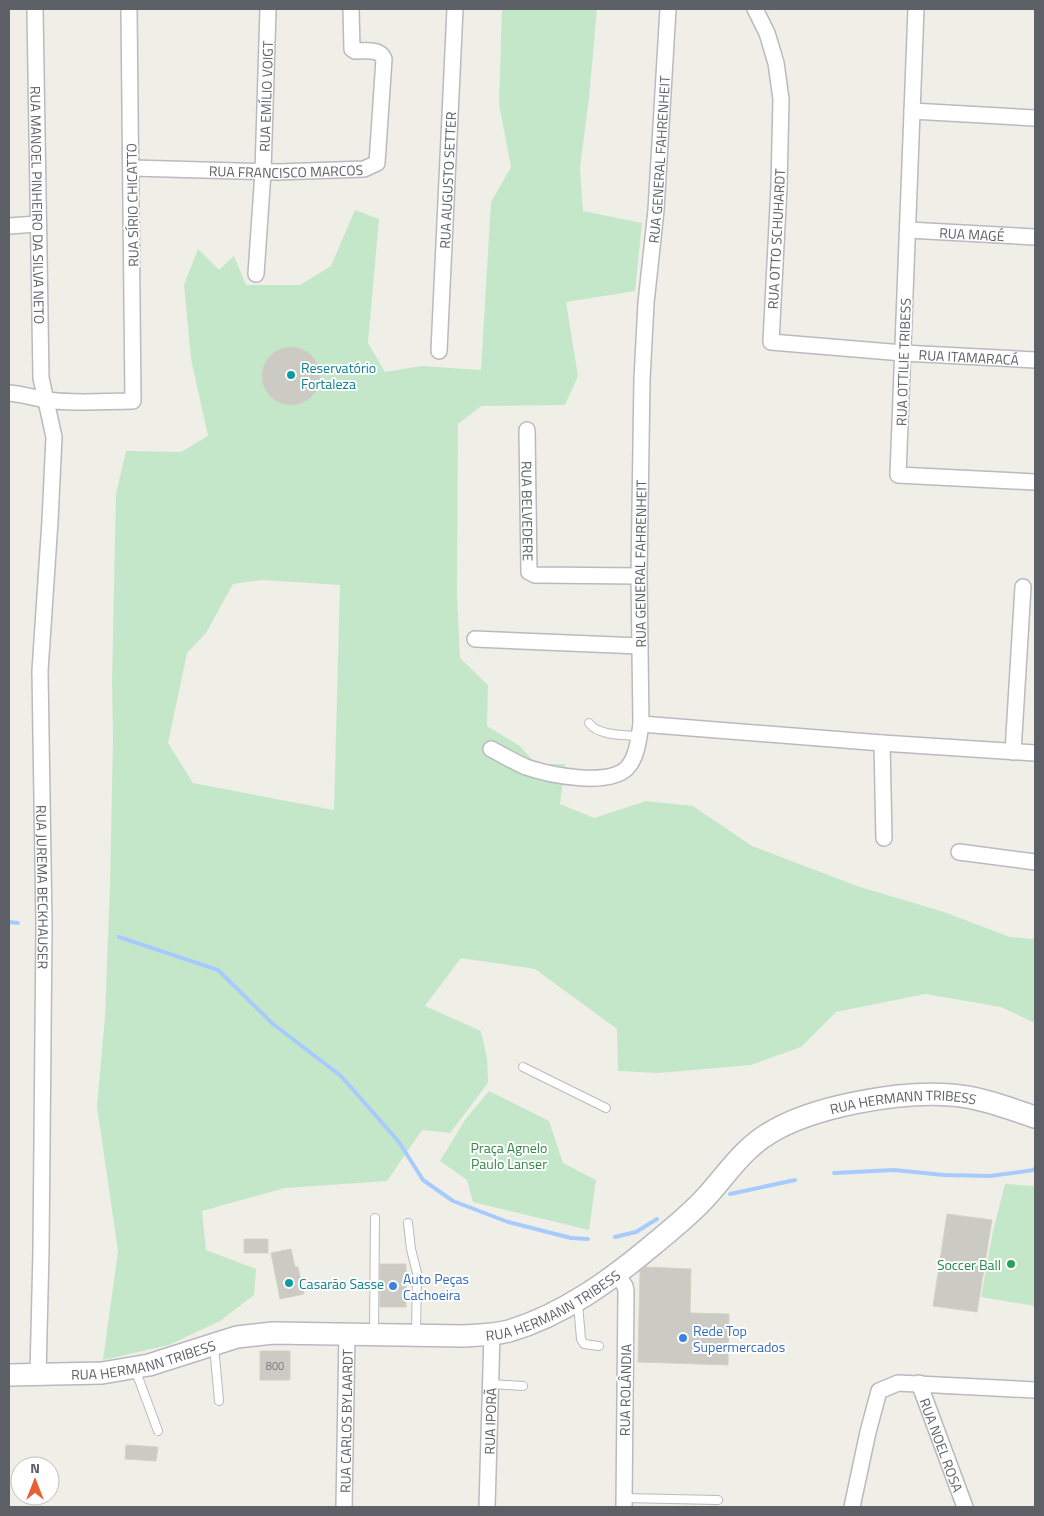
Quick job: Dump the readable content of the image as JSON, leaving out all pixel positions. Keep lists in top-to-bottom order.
{
  "streets": {
    "main road": ["RUA HERMANN TRIBESS"],
    "street": [
      "RUA EMÍLIO VOIGT",
      "RUA GENERAL FAHRENHEIT",
      "RUA FRANCISCO MARCOS",
      "RUA AUGUSTO SETTER",
      "RUA MANOEL PINHEIRO DA SILVA NETO",
      "RUA SÍRIO CHICATTO",
      "RUA MAGÉ",
      "RUA OTTO SCHUHARDT",
      "RUA ITAMARACÁ",
      "RUA OTTILIE TRIBESS",
      "RUA BELVEDERE",
      "RUA JUREMA BECKHAUSER",
      "RUA ROLÂNDIA",
      "RUA CARLOS BYLAARDT",
      "RUA IPORÃ",
      "RUA NOEL ROSA"
    ]
  },
  "crossings": [
    ["RUA EMÍLIO VOIGT", "RUA FRANCISCO MARCOS"],
    ["RUA GENERAL FAHRENHEIT", "RUA BELVEDERE"],
    ["RUA FRANCISCO MARCOS", "RUA SÍRIO CHICATTO"],
    ["RUA MANOEL PINHEIRO DA SILVA NETO", "RUA SÍRIO CHICATTO"],
    ["RUA MANOEL PINHEIRO DA SILVA NETO", "RUA JUREMA BECKHAUSER"],
    ["RUA SÍRIO CHICATTO", "RUA JUREMA BECKHAUSER"],
    ["RUA MAGÉ", "RUA OTTILIE TRIBESS"],
    ["RUA OTTO SCHUHARDT", "RUA ITAMARACÁ"],
    ["RUA OTTO SCHUHARDT", "RUA OTTILIE TRIBESS"],
    ["RUA ITAMARACÁ", "RUA OTTILIE TRIBESS"],
    ["RUA JUREMA BECKHAUSER", "RUA HERMANN TRIBESS"],
    ["RUA HERMANN TRIBESS", "RUA ROLÂNDIA"],
    ["RUA HERMANN TRIBESS", "RUA CARLOS BYLAARDT"],
    ["RUA HERMANN TRIBESS", "RUA IPORÃ"]
  ],
  "parks": ["Praça Agnelo Paulo Lanser"],
  "places": [
    "Reservatório Fortaleza",
    "Soccer Ball",
    "Casarão Sasse",
    "Auto Peças Cachoeira",
    "Rede Top Supermercados"
  ],
  "house_numbers": ["800"],
  "north": "top"
}
